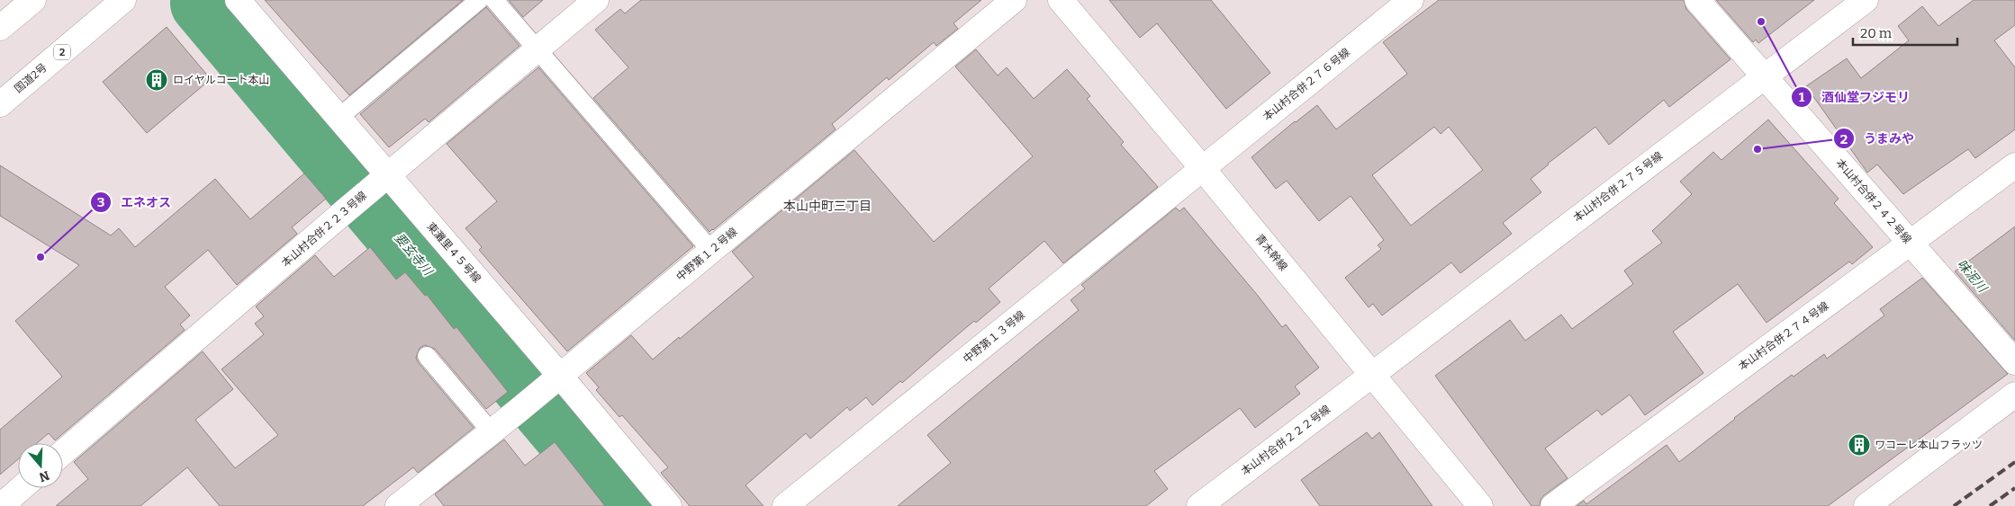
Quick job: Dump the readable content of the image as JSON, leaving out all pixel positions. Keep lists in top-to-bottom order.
{
  "streets": {
    "main road": [
      "2",
      "国道2号",
      "本山村合併２７６号線",
      "本山村合併２７５号線",
      "本山村合併２４２号線",
      "本山村合併２２３号線",
      "東灘里４５号線",
      "青木幹線",
      "中野第１２号線",
      "本山村合併２７４号線",
      "中野第１３号線",
      "本山村合併２２２号線"
    ]
  },
  "crossings": [
    ["本山村合併２７６号線", "青木幹線"],
    ["本山村合併２７６号線", "中野第１３号線"],
    ["本山村合併２７５号線", "本山村合併２４２号線"],
    ["本山村合併２７５号線", "青木幹線"],
    ["本山村合併２７５号線", "本山村合併２２２号線"],
    ["本山村合併２４２号線", "本山村合併２７４号線"],
    ["本山村合併２２３号線", "東灘里４５号線"],
    ["東灘里４５号線", "中野第１２号線"],
    ["青木幹線", "中野第１３号線"],
    ["青木幹線", "本山村合併２２２号線"]
  ],
  "districts": ["本山中町三丁目"],
  "water": ["要玄寺川", "味泥川"],
  "places": {
    "other": ["酒仙堂フジモリ", "うまみや", "エネオス"],
    "building": ["ロイヤルコート本山", "ワコーレ本山フラッツ"]
  },
  "scale_bar": "20 m",
  "north": "bottom"
}
